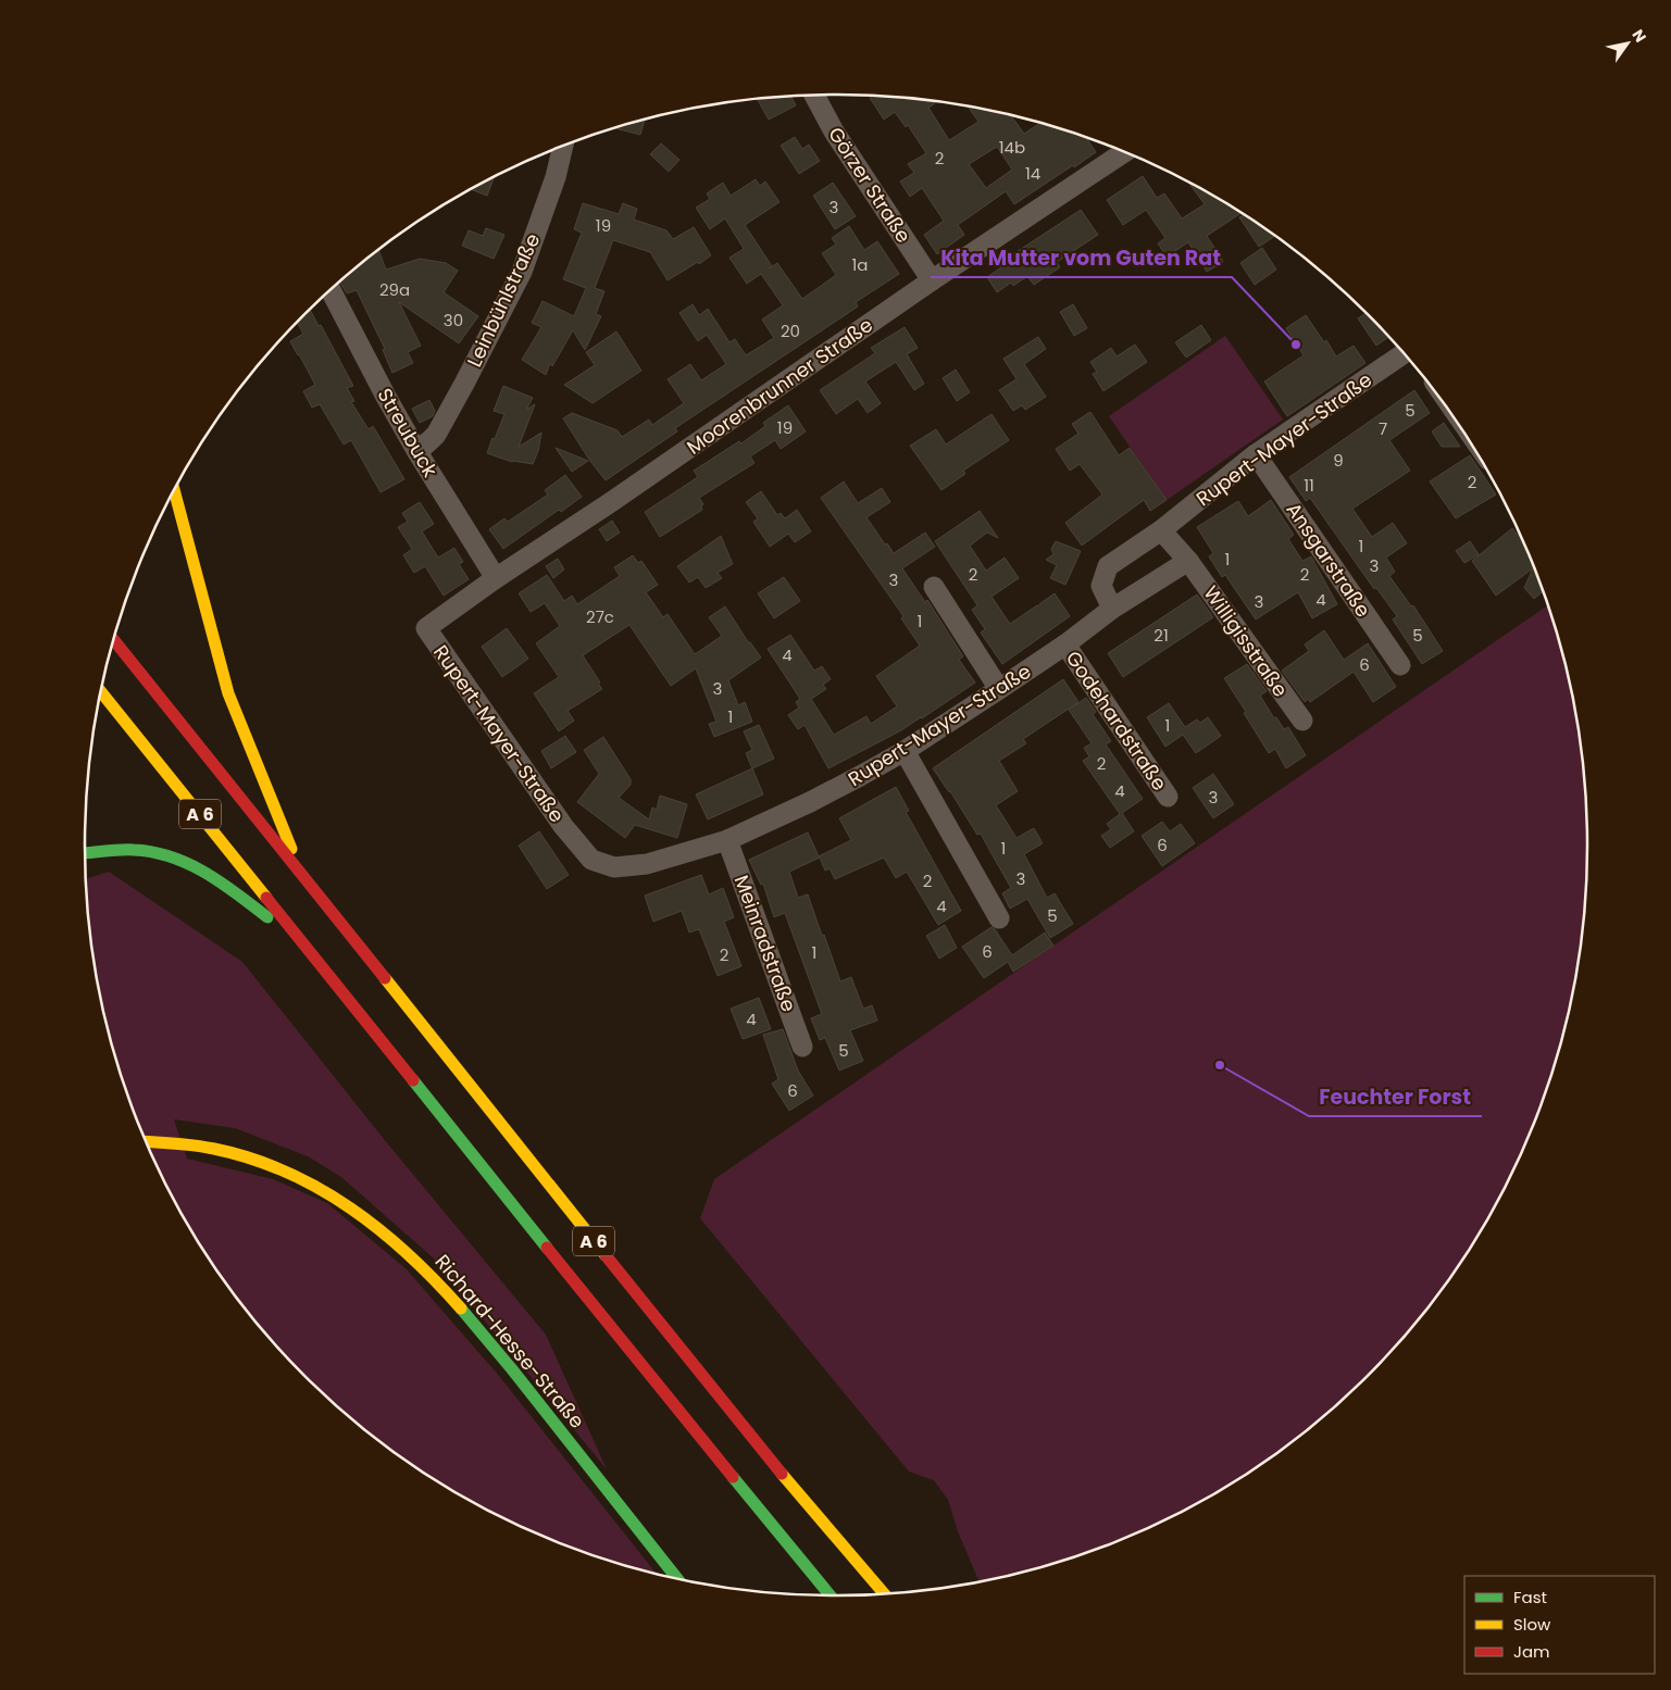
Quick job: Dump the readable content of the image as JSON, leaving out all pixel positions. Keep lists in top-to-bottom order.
{
  "streets": {
    "main road": ["A 6", "Richard-Hesse-Straße"],
    "street": [
      "Görzer Straße",
      "Leinbühlstraße",
      "Moorenbrunner Straße",
      "Streubuck",
      "Rupert-Mayer-Straße",
      "Ansgarstraße",
      "Willigisstraße",
      "Godehardstraße",
      "Meinradstraße"
    ]
  },
  "crossings": [
    ["Görzer Straße", "Moorenbrunner Straße"],
    ["Leinbühlstraße", "Streubuck"],
    ["Moorenbrunner Straße", "Streubuck"],
    ["Moorenbrunner Straße", "Rupert-Mayer-Straße"],
    ["Rupert-Mayer-Straße", "Ansgarstraße"],
    ["Rupert-Mayer-Straße", "Willigisstraße"],
    ["Rupert-Mayer-Straße", "Godehardstraße"],
    ["Rupert-Mayer-Straße", "Meinradstraße"]
  ],
  "places": ["Kita Mutter vom Guten Rat", "Feuchter Forst"],
  "house_numbers": [
    "14b",
    "2",
    "14",
    "3",
    "19",
    "1a",
    "29a",
    "30",
    "20",
    "5",
    "19",
    "7",
    "9",
    "2",
    "11",
    "1",
    "1",
    "3",
    "2",
    "2",
    "3",
    "4",
    "3",
    "27c",
    "1",
    "21",
    "5",
    "4",
    "6",
    "3",
    "1",
    "1",
    "2",
    "4",
    "3",
    "6",
    "1",
    "3",
    "2",
    "4",
    "5",
    "6",
    "1",
    "2",
    "4",
    "5",
    "6"
  ],
  "legend": ["Fast", "Slow", "Jam"],
  "north": "top right"
}
